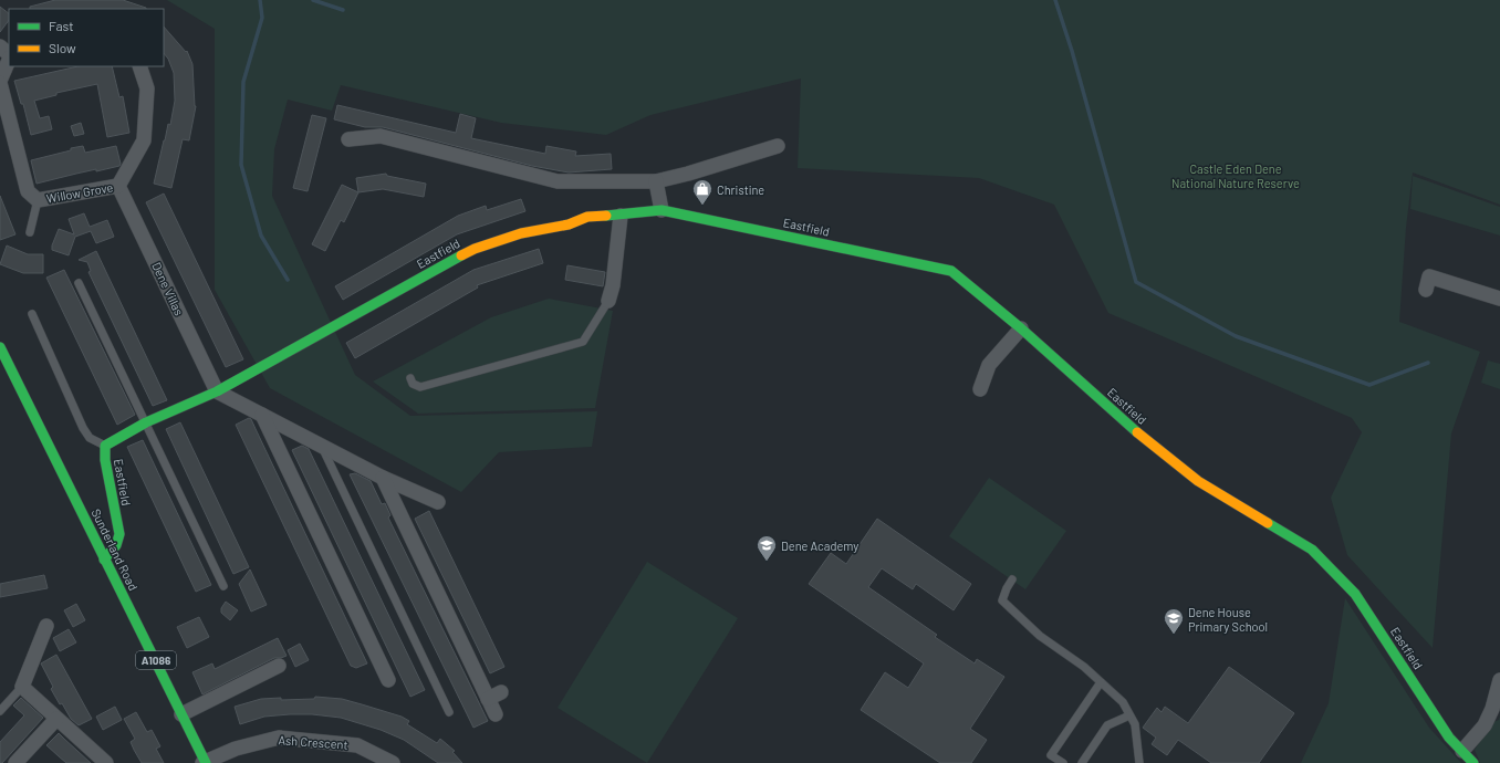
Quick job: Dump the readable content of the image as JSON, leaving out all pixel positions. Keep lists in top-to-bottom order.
{
  "streets": {
    "street": [
      "Willow Grove",
      "Eastfield",
      "Dene Villas",
      "Sunderland Road",
      "A1086",
      "Ash Crescent"
    ]
  },
  "crossings": [
    ["Willow Grove", "Dene Villas"],
    ["Eastfield", "Dene Villas"],
    ["Eastfield", "Sunderland Road"],
    ["Sunderland Road", "Ash Crescent"]
  ],
  "parks": ["Castle Eden Dene National Nature Reserve"],
  "places": {
    "shop": ["Christine"],
    "school or university": ["Dene Academy", "Dene House Primary School"]
  },
  "legend": ["Fast", "Slow"]
}
